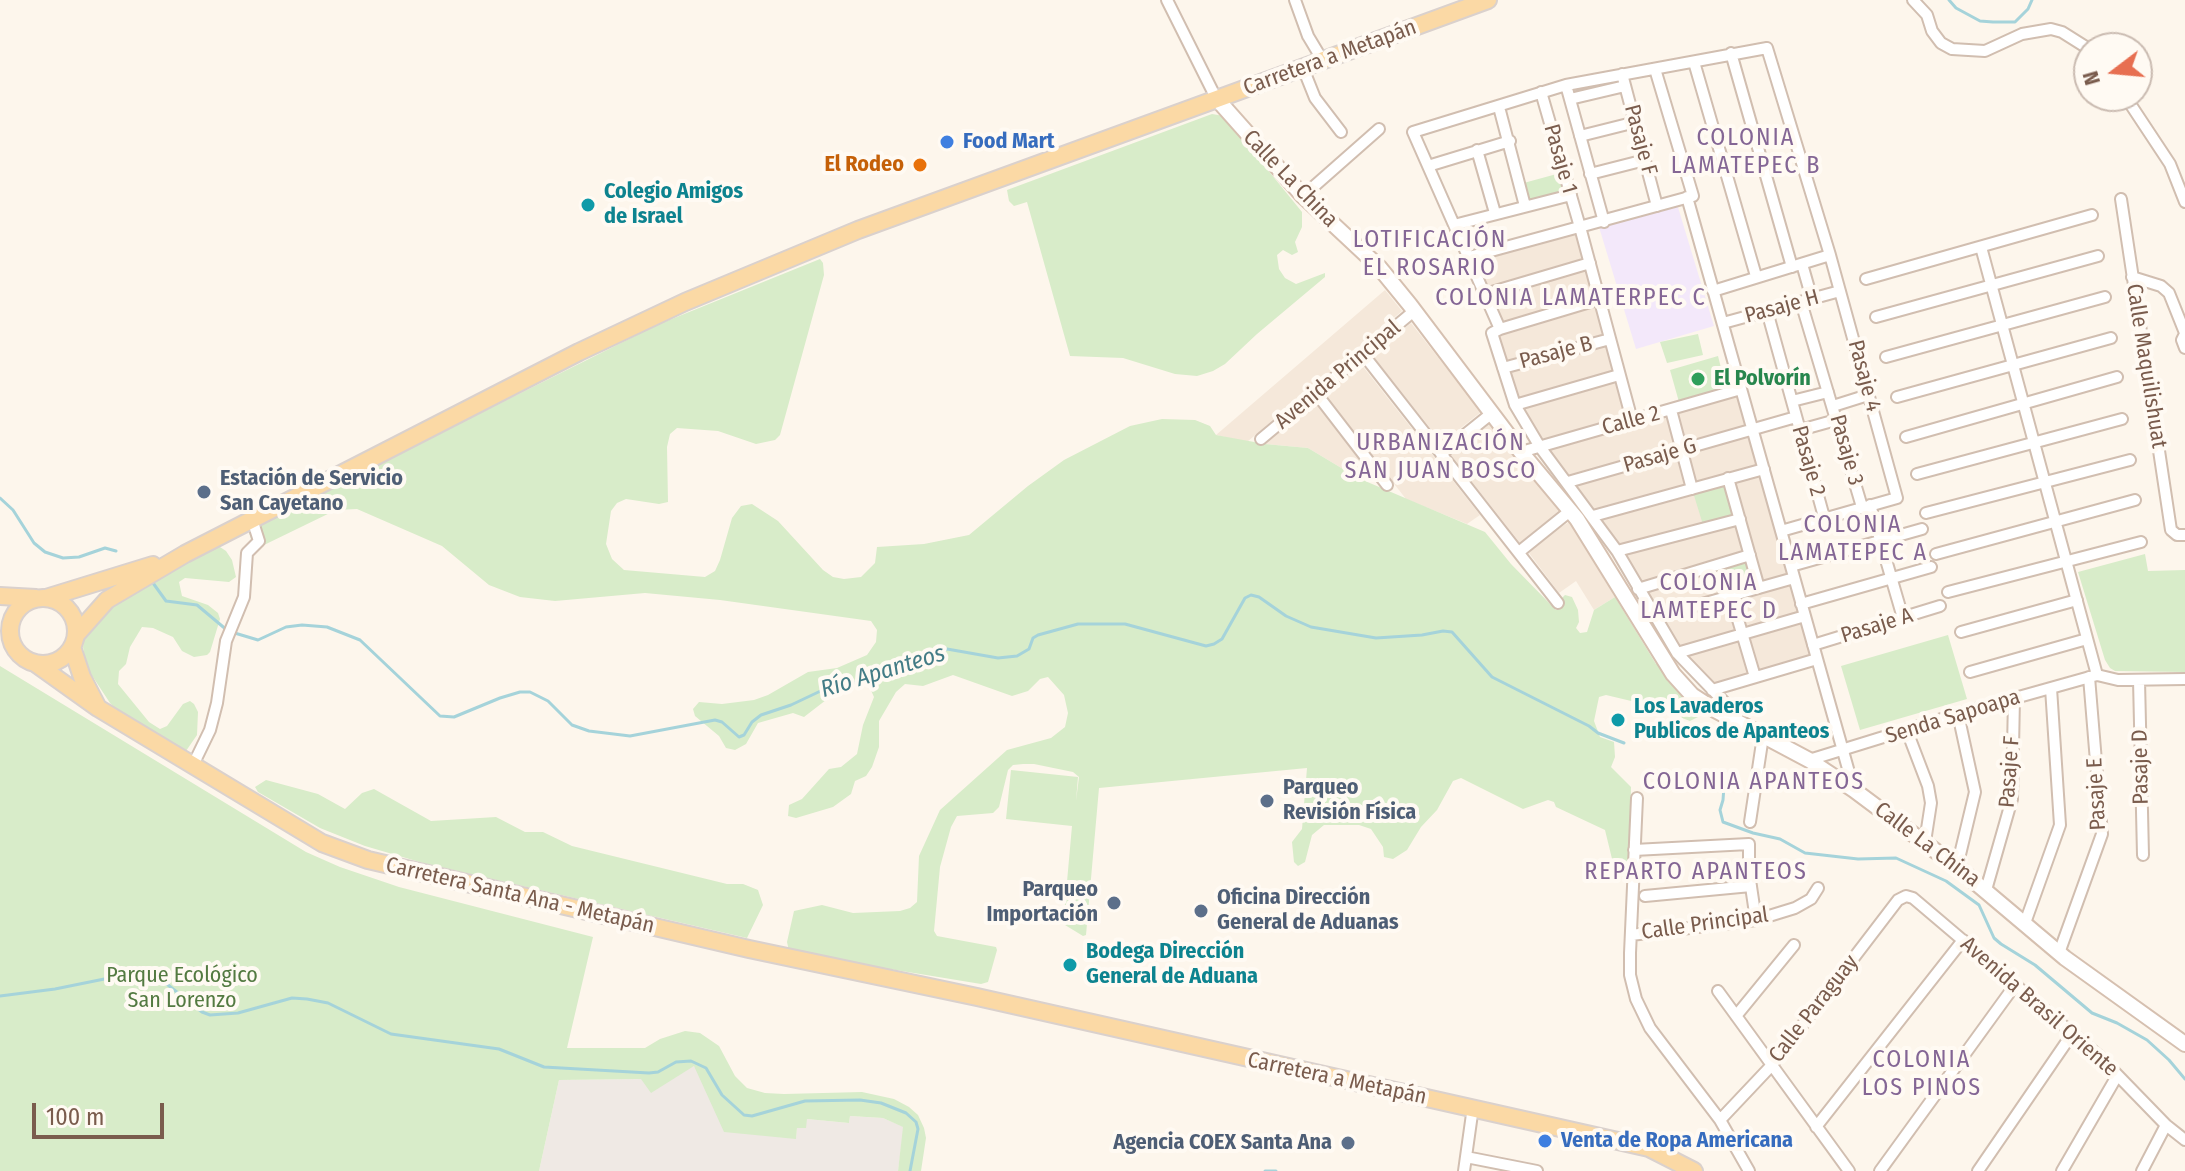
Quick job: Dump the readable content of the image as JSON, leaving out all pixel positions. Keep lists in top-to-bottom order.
{
  "streets": {
    "main road": ["Carretera a Metapán", "Calle La China", "Carretera Santa Ana - Metapán"],
    "street": [
      "Pasaje F",
      "Pasaje 1",
      "Pasaje H",
      "Pasaje B",
      "Calle Maquilishuat",
      "Avenida Principal",
      "Pasaje 4",
      "Calle 2",
      "Pasaje 3",
      "Pasaje G",
      "Pasaje 2",
      "Pasaje A",
      "Senda Sapoapa",
      "Pasaje D",
      "Pasaje E",
      "Calle Principal",
      "Avenida Brasil Oriente",
      "Calle Paraguay"
    ]
  },
  "crossings": [
    ["Carretera a Metapán", "Calle La China"],
    ["Carretera a Metapán", "Carretera Santa Ana - Metapán"],
    ["Pasaje F", "Calle La China"],
    ["Pasaje F", "Senda Sapoapa"],
    ["Pasaje 1", "Pasaje B"],
    ["Pasaje 1", "Calle 2"],
    ["Calle La China", "Avenida Principal"],
    ["Calle La China", "Calle 2"],
    ["Calle La China", "Senda Sapoapa"],
    ["Calle La China", "Pasaje E"],
    ["Pasaje H", "Pasaje 4"],
    ["Pasaje H", "Pasaje 3"],
    ["Pasaje H", "Pasaje 2"],
    ["Pasaje 4", "Pasaje 3"],
    ["Pasaje 3", "Pasaje A"],
    ["Senda Sapoapa", "Pasaje E"],
    ["Avenida Brasil Oriente", "Calle Paraguay"]
  ],
  "districts": [
    "COLONIA LAMATEPEC B",
    "LOTIFICACIÓN EL ROSARIO",
    "COLONIA LAMATERPEC C",
    "URBANIZACIÓN SAN JUAN BOSCO",
    "COLONIA LAMATEPEC A",
    "COLONIA LAMTEPEC D",
    "COLONIA APANTEOS",
    "REPARTO APANTEOS",
    "COLONIA LOS PINOS"
  ],
  "water": ["Río Apanteos"],
  "parks": ["Parque Ecológico San Lorenzo"],
  "places": [
    "Food Mart",
    "El Rodeo",
    "Colegio Amigos de Israel",
    "El Polvorín",
    "Estación de Servicio San Cayetano",
    "Los Lavaderos Publicos de Apanteos",
    "Parqueo Revisión Física",
    "Parqueo Importación",
    "Oficina Dirección General de Aduanas",
    "Bodega Dirección General de Aduana",
    "Venta de Ropa Americana",
    "Agencia COEX Santa Ana"
  ],
  "scale_bar": "100 m",
  "north": "left"
}
